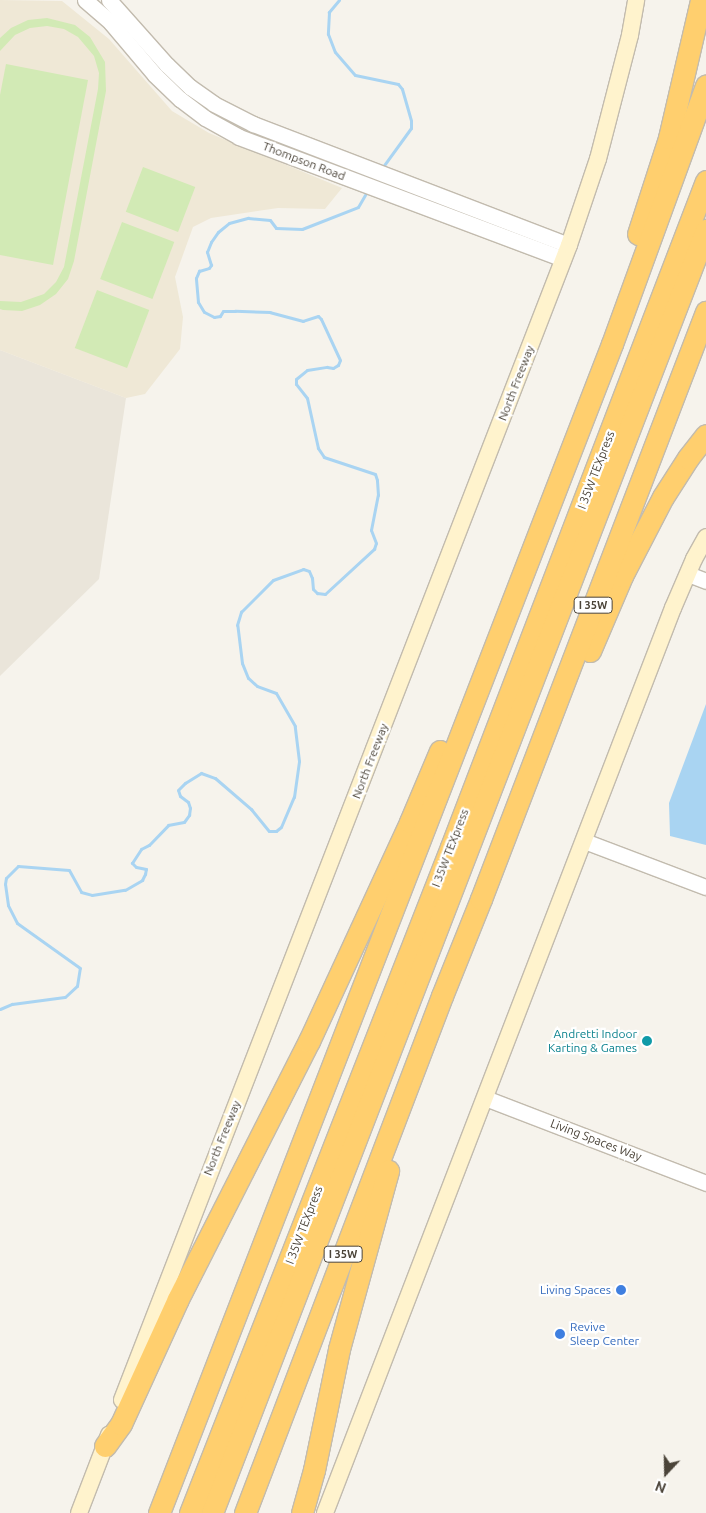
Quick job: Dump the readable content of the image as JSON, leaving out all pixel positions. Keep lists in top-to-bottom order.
{
  "streets": {
    "highway": ["I 35W TEXpress", "I 35W"],
    "main road": ["North Freeway"],
    "street": ["Thompson Road", "Living Spaces Way"]
  },
  "crossings": [
    ["Thompson Road", "North Freeway"]
  ],
  "places": ["Andretti Indoor Karting & Games", "Living Spaces", "Revive Sleep Center"],
  "north": "bottom"
}
